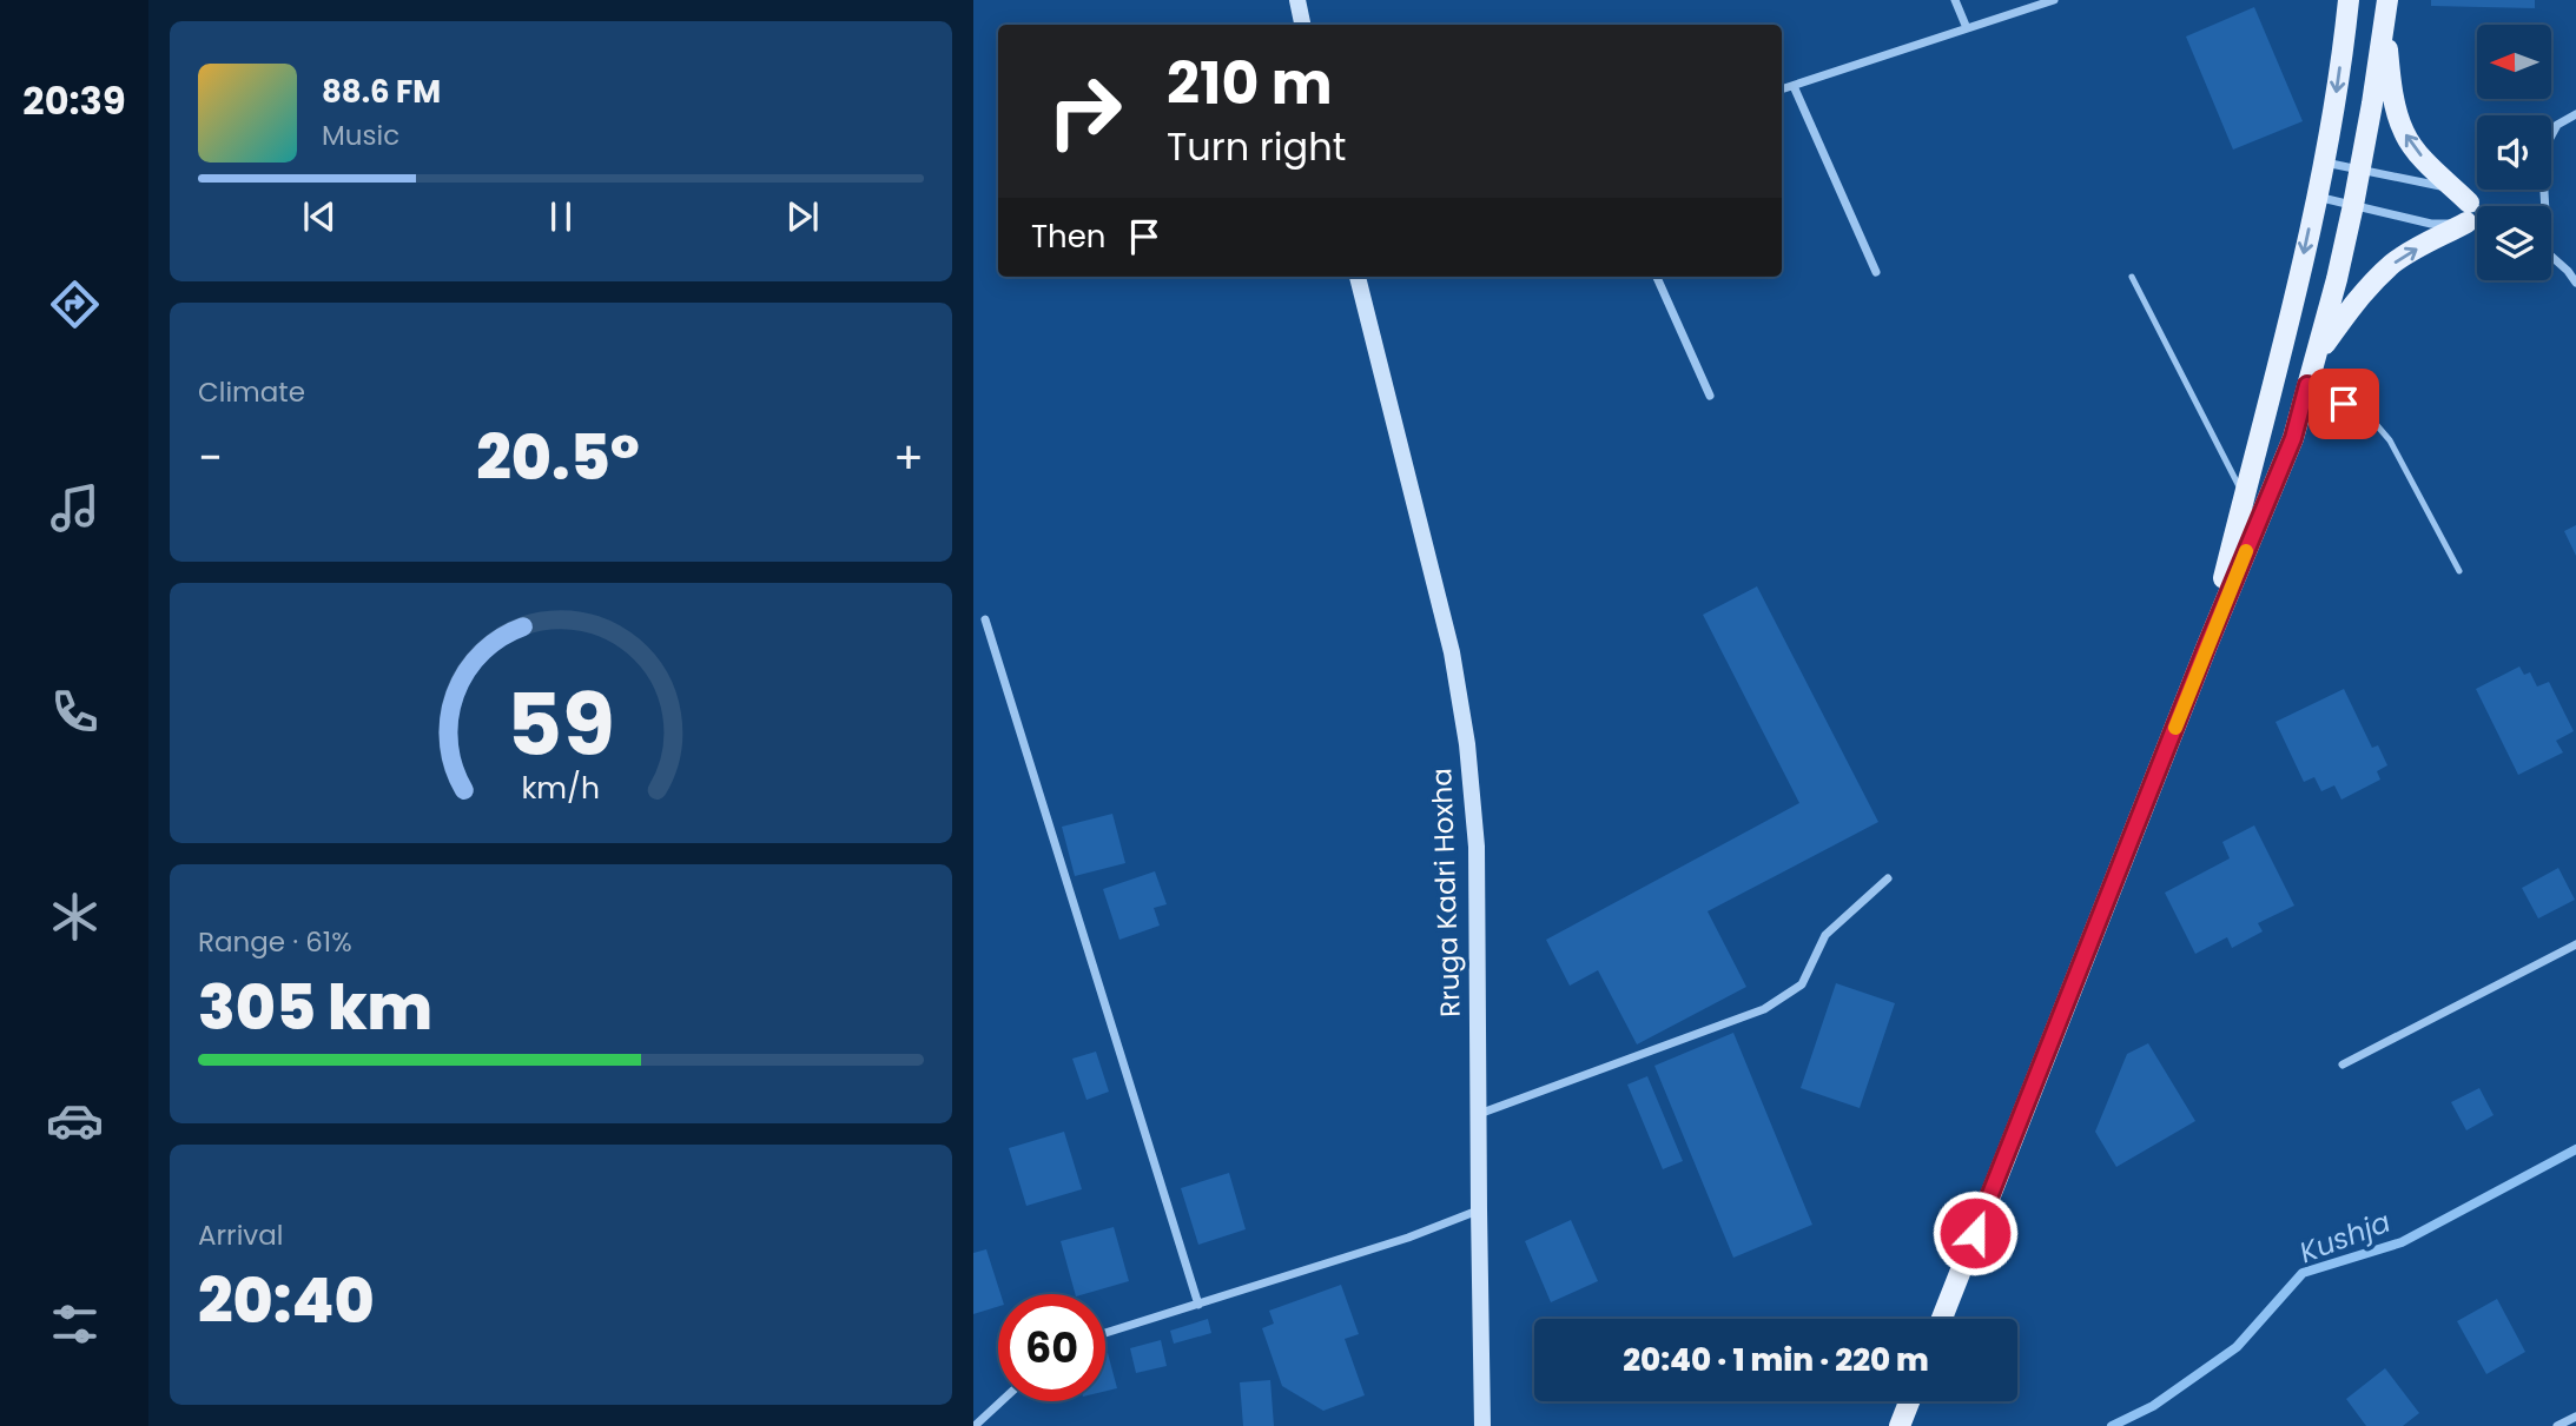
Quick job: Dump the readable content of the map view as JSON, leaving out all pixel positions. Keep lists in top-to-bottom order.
{
  "streets": {
    "main road": ["Rruga Kadri Hoxha"]
  },
  "water": ["Kushja"],
  "north": "left",
  "page": {
    "tabs": "20:39",
    "turn": ["210 m", "Turn right"],
    "song": ["88.6 FM", "Music"],
    "then": "Then",
    "tile": [
      "Climate",
      ["Range · 61%", "305 km"],
      ["Arrival", "20:40"]
    ],
    "heat": ["−", "20.5°", "+"],
    "limit": "60",
    "trip": "20:40 · 1 min · 220 m",
    "gauge": ["59", "km/h"]
  }
}
